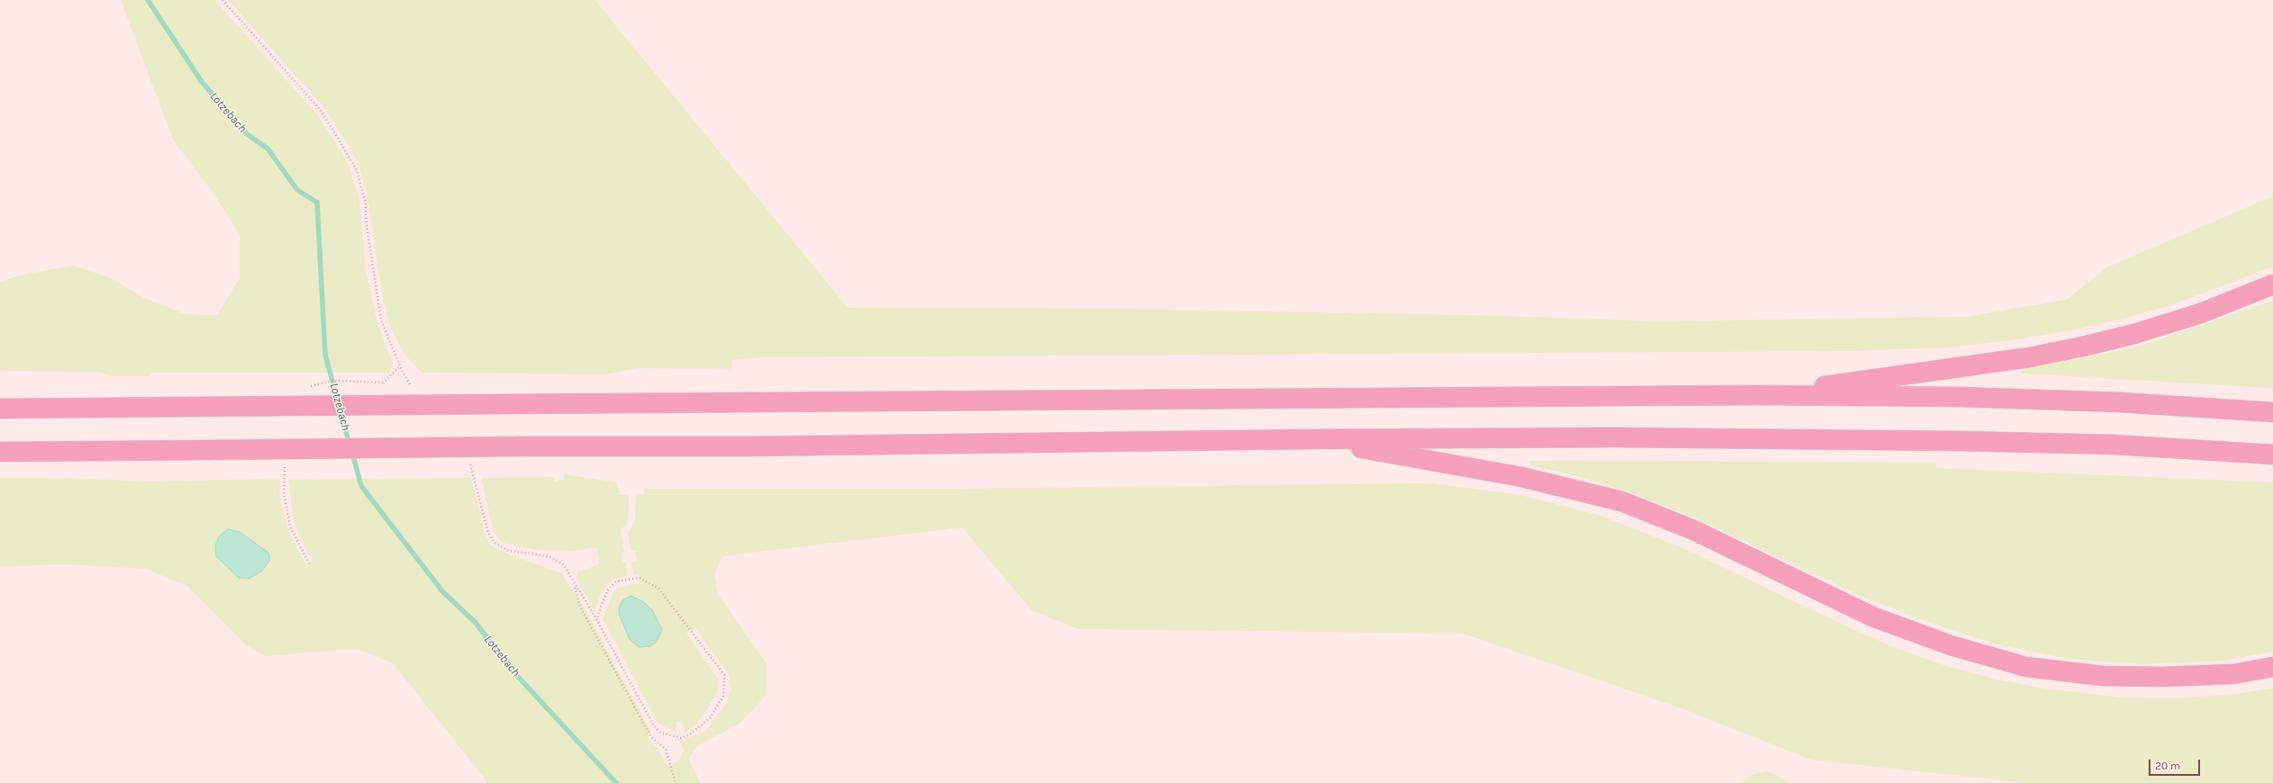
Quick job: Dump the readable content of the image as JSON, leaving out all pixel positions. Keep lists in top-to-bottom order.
{
  "water": ["Lotzebach"],
  "scale_bar": "20 m"
}
